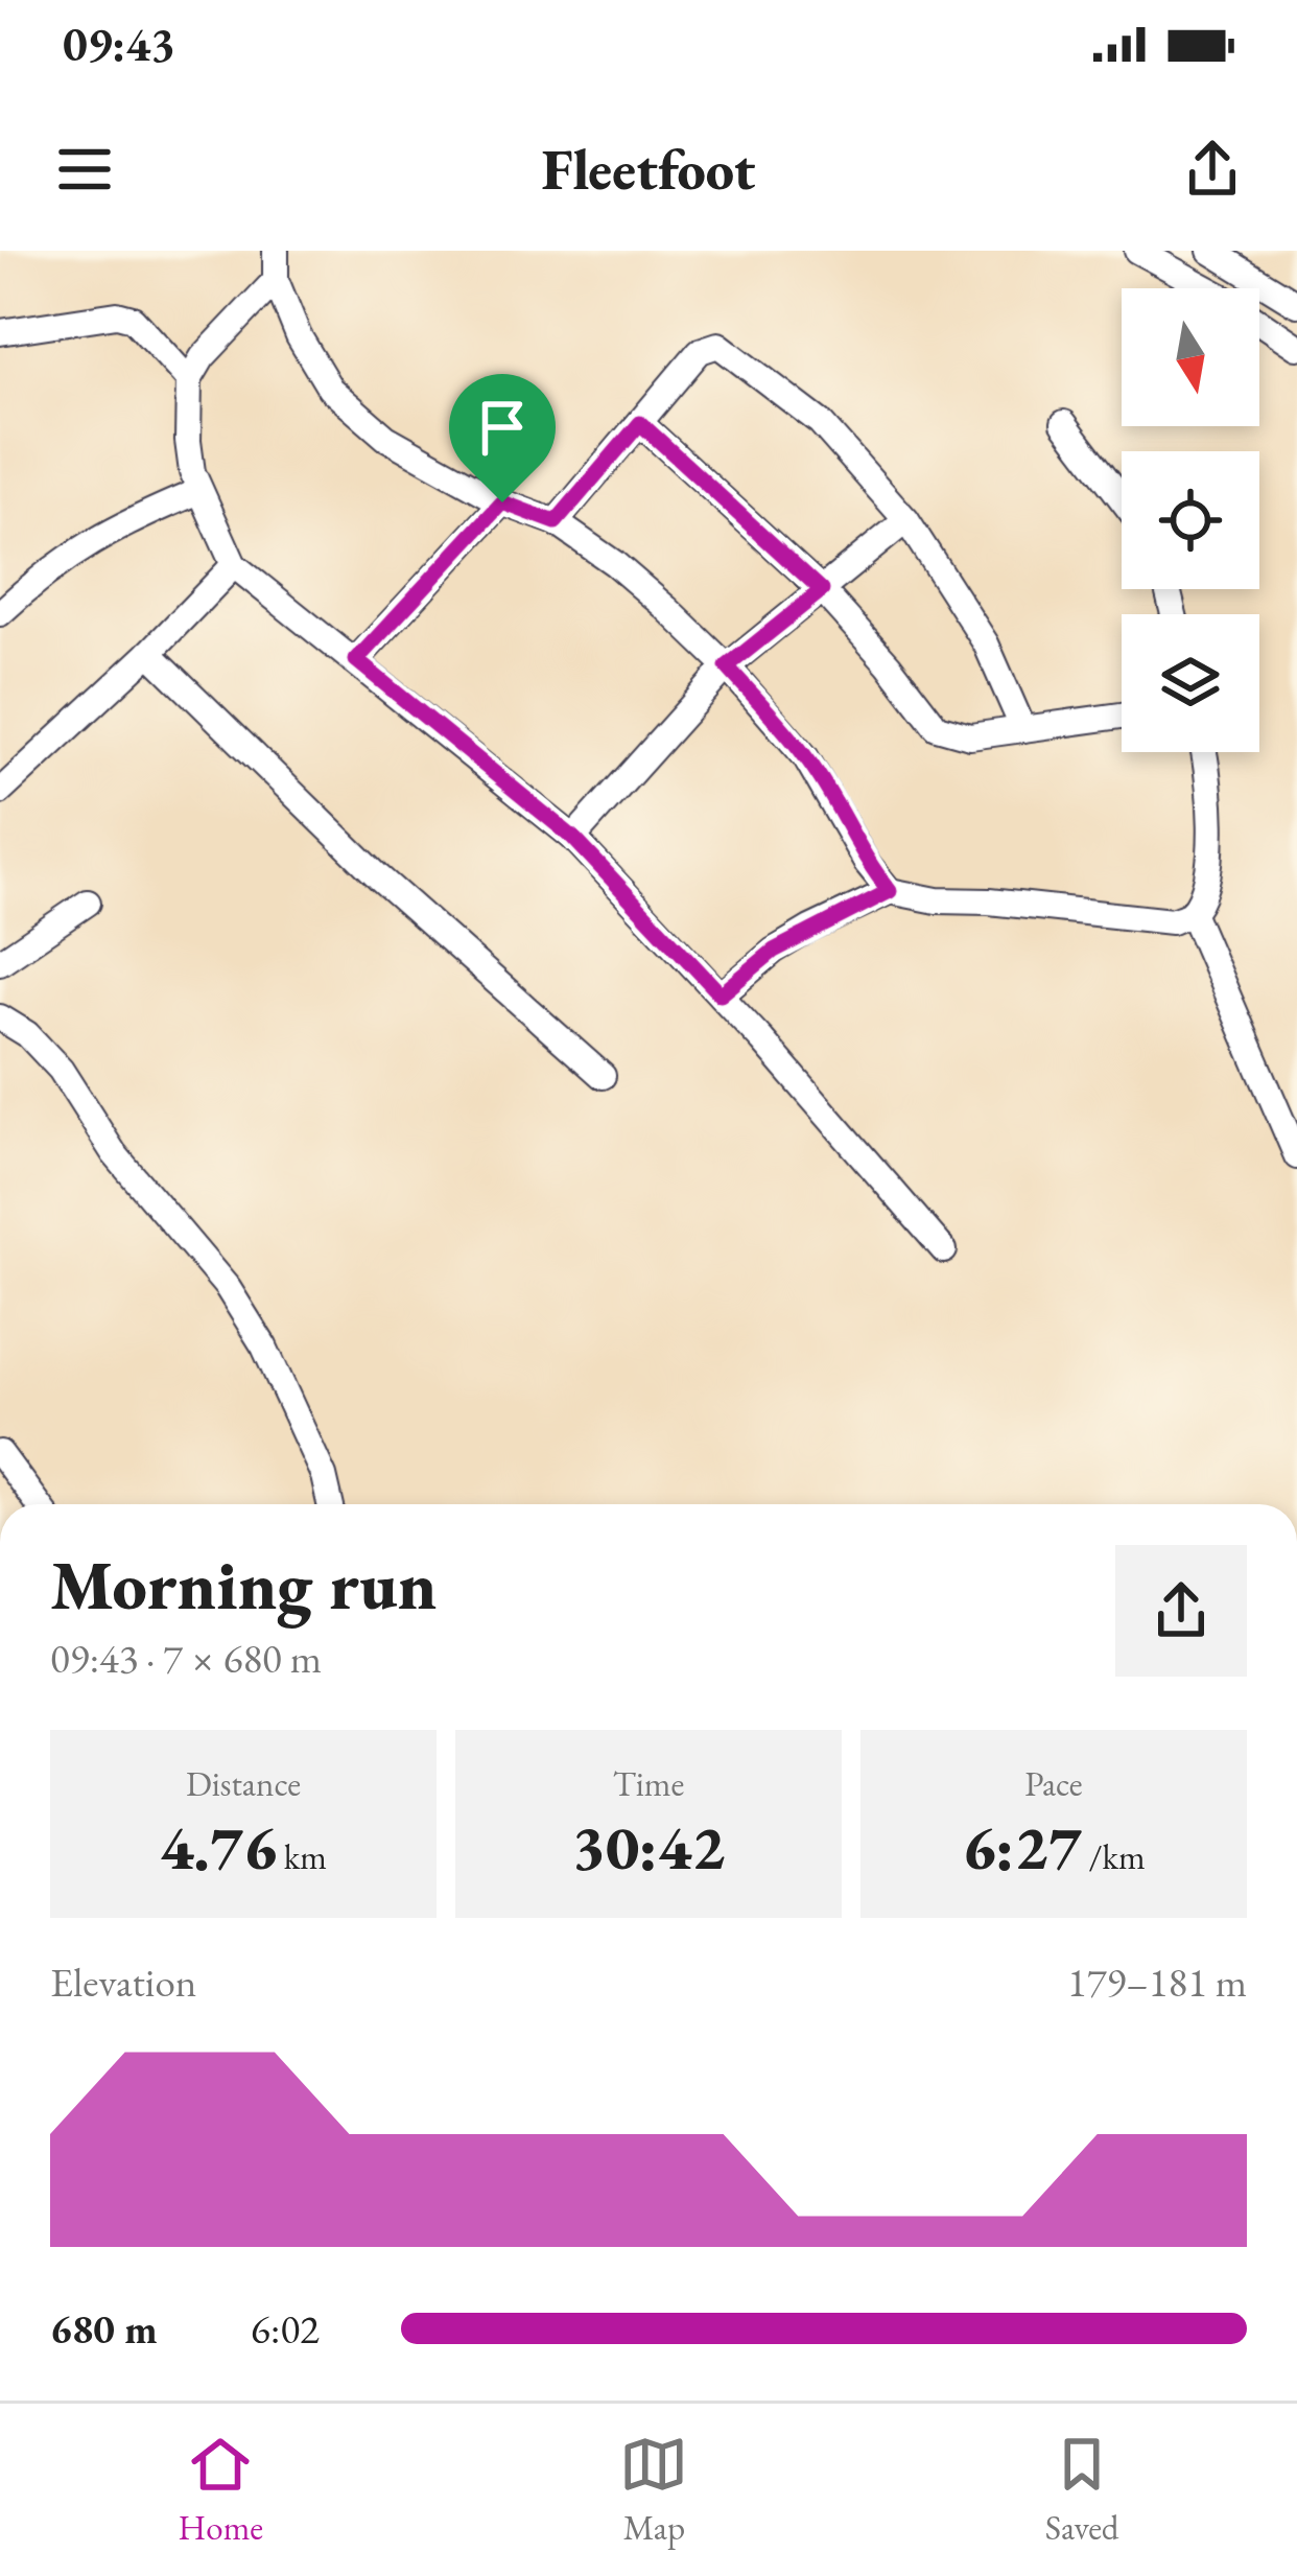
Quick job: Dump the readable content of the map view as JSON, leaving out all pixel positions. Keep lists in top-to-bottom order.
{
  "north": "bottom",
  "page": {
    "status": "09:43",
    "header": "Fleetfoot",
    "heading": ["Morning run", "09:43 · 7 × 680 m"],
    "stats": [
      ["Distance", "4.76 km"],
      ["Time", "30:42"],
      ["Pace", "6:27 /km"]
    ],
    "chart": ["Elevation", "179–181 m"],
    "list": [
      {
        "name": "680 m",
        "note": "6:02"
      }
    ],
    "tabs": ["Home", "Map", "Saved"]
  }
}
